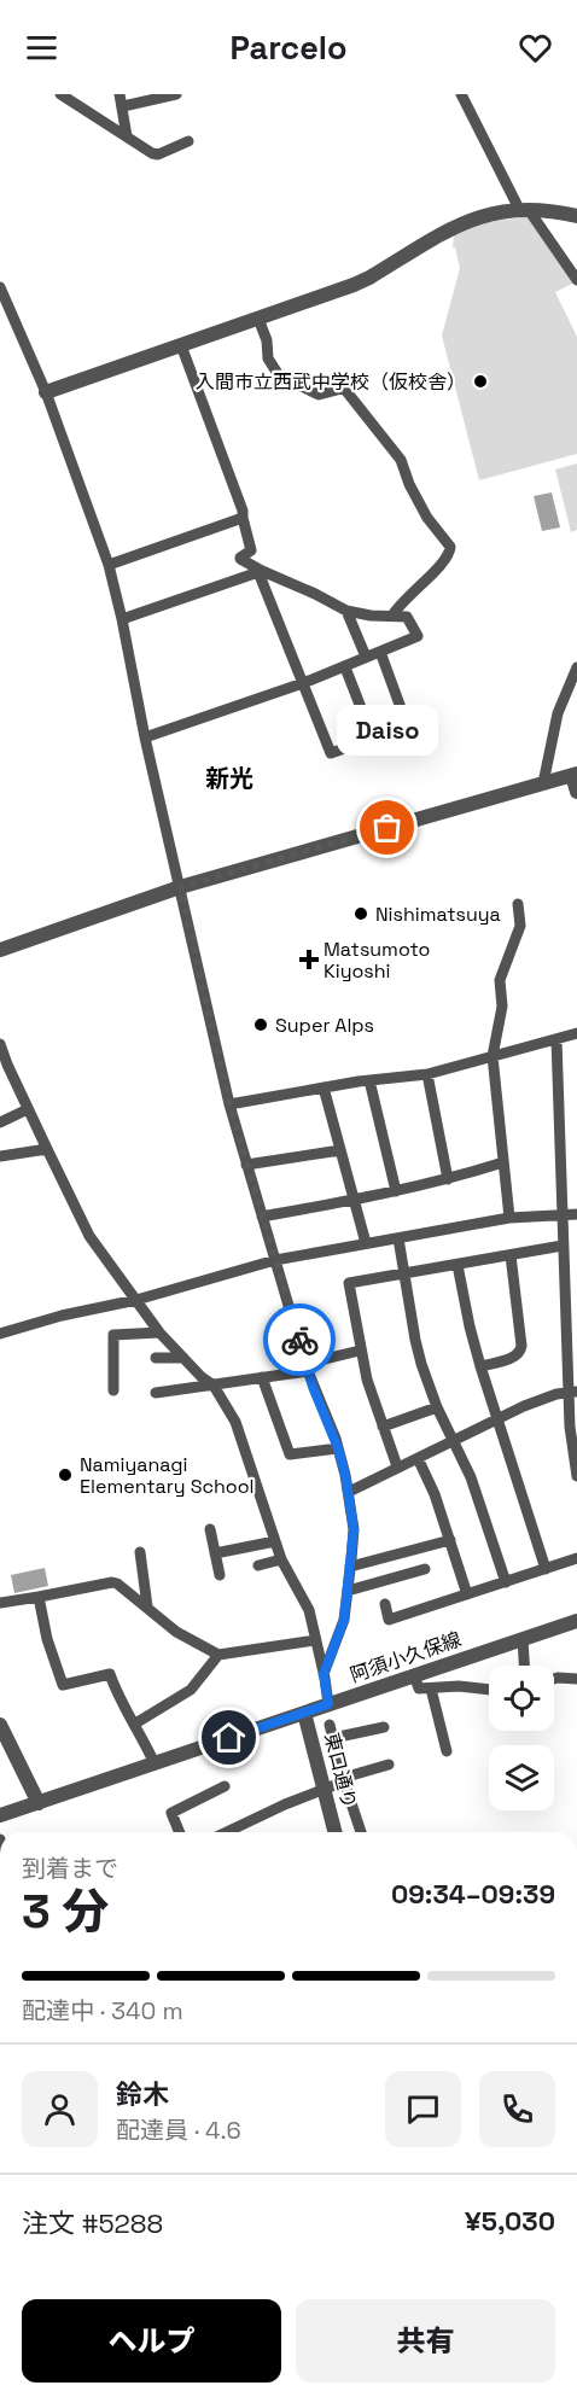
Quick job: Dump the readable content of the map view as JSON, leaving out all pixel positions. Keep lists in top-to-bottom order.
{
  "streets": {
    "street": ["阿須小久保線", "東口通り"]
  },
  "crossings": [
    ["阿須小久保線", "東口通り"]
  ],
  "districts": ["新光"],
  "places": {
    "other": [
      "入間市立西武中学校（仮校舎）",
      "Daiso",
      "Nishimatsuya",
      "Super Alps",
      "Namiyanagi Elementary School"
    ],
    "health": ["Matsumoto Kiyoshi"]
  },
  "page": {
    "header": "Parcelo",
    "bubble": "Daiso",
    "heading": ["3 分", "到着まで", "09:34–09:39"],
    "panel": [
      "鈴木",
      "配達員 · 4.6",
      "注文 #5288",
      "¥5,030"
    ],
    "bar": "配達中 · 340 m",
    "buttons": ["ヘルプ", "共有"]
  }
}
